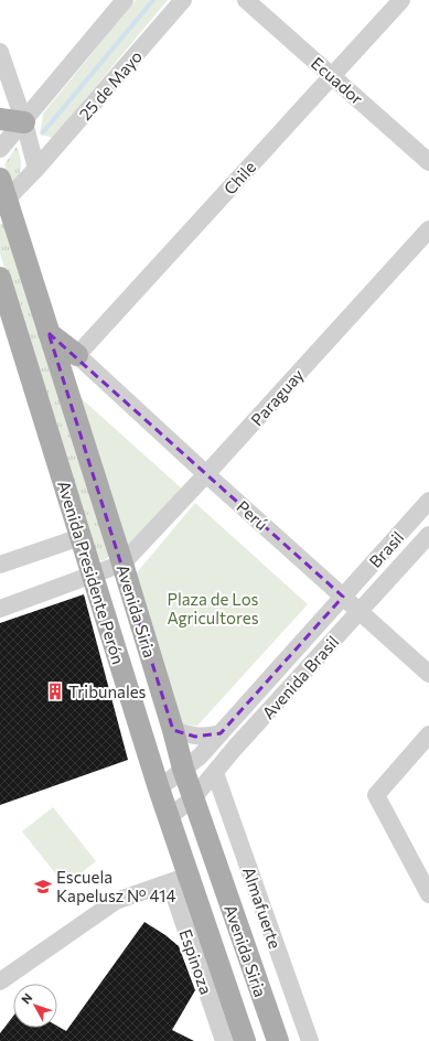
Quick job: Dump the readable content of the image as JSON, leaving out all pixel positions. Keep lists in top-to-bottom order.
{
  "streets": {
    "main road": ["Avenida Presidente Perón", "Avenida Siria"],
    "street": [
      "Ecuador",
      "25 de Mayo",
      "Chile",
      "Paraguay",
      "Perú",
      "Brasil",
      "Avenida Brasil",
      "Almafuerte",
      "Espinoza"
    ]
  },
  "crossings": [
    ["Ecuador", "Chile"],
    ["25 de Mayo", "Avenida Siria"],
    ["Chile", "Perú"],
    ["Paraguay", "Perú"],
    ["Paraguay", "Avenida Siria"],
    ["Perú", "Brasil"],
    ["Perú", "Avenida Brasil"],
    ["Brasil", "Avenida Brasil"],
    ["Avenida Presidente Perón", "Avenida Brasil"],
    ["Avenida Presidente Perón", "Espinoza"],
    ["Avenida Siria", "Avenida Brasil"],
    ["Avenida Brasil", "Almafuerte"]
  ],
  "parks": ["Plaza de Los Agricultores"],
  "places": {
    "building": ["Tribunales"],
    "school or university": ["Escuela Kapelusz Nº 414"]
  },
  "north": "top left"
}
